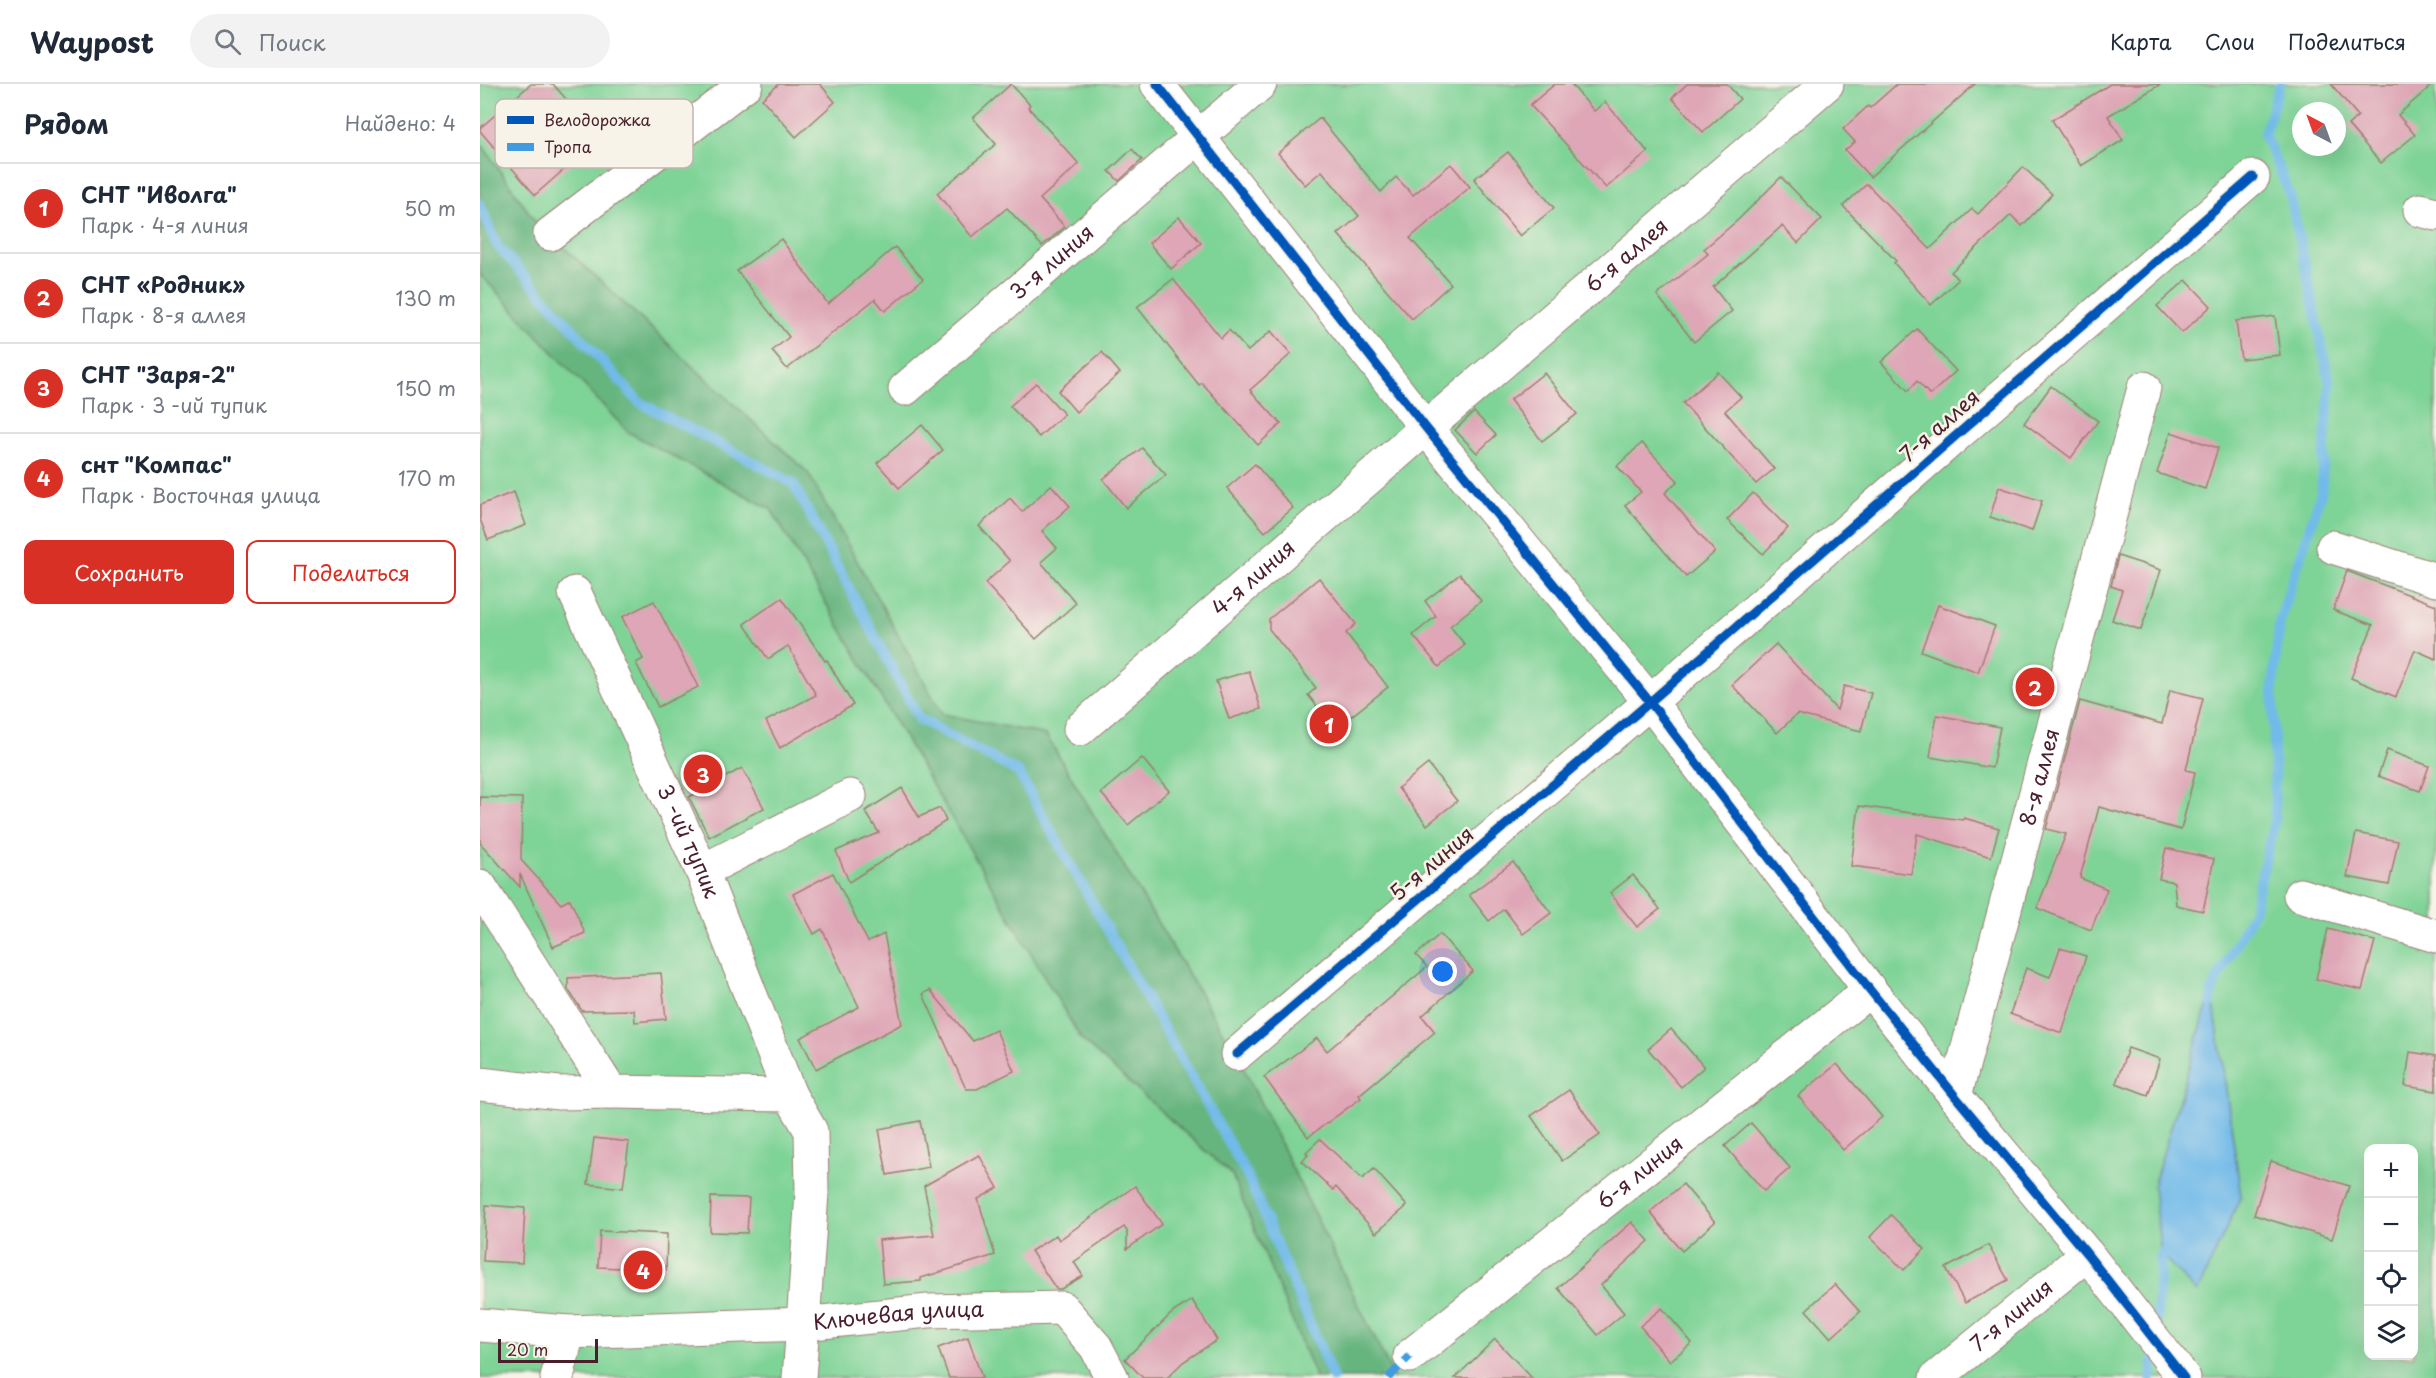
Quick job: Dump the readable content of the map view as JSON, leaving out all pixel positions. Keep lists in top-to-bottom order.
{
  "streets": {
    "street": [
      "6-я аллея",
      "3-я линия",
      "7-я аллея",
      "4-я линия",
      "8-я аллея",
      "3 -ий тупик",
      "5-я линия",
      "6-я линия",
      "Ключевая улица",
      "7-я линия"
    ]
  },
  "crossings": [
    ["6-я аллея", "4-я линия"],
    ["7-я аллея", "5-я линия"],
    ["3 -ий тупик", "Ключевая улица"]
  ],
  "legend": ["Велодорожка", "Тропа"],
  "scale_bar": "20 m",
  "north": "top left",
  "page": {
    "header": "Waypost",
    "search": "Поиск",
    "nav": ["Карта", "Слои", "Поделиться"],
    "heading": ["Рядом", "Найдено: 4"],
    "list": [
      {
        "mark": "1",
        "name": "СНТ \"Иволга\"",
        "note": "Парк · 4-я линия",
        "value": "50 m"
      },
      {
        "mark": "2",
        "name": "СНТ «Родник»",
        "note": "Парк · 8-я аллея",
        "value": "130 m"
      },
      {
        "mark": "3",
        "name": "СНТ \"Заря-2\"",
        "note": "Парк · 3 -ий тупик",
        "value": "150 m"
      },
      {
        "mark": "4",
        "name": "снт \"Компас\"",
        "note": "Парк · Восточная улица",
        "value": "170 m"
      }
    ],
    "buttons": ["Сохранить", "Поделиться"],
    "pins": [
      "2",
      "1",
      "3",
      "4"
    ],
    "map_buttons": ["+", "−"],
    "scale": "20 m"
  }
}
